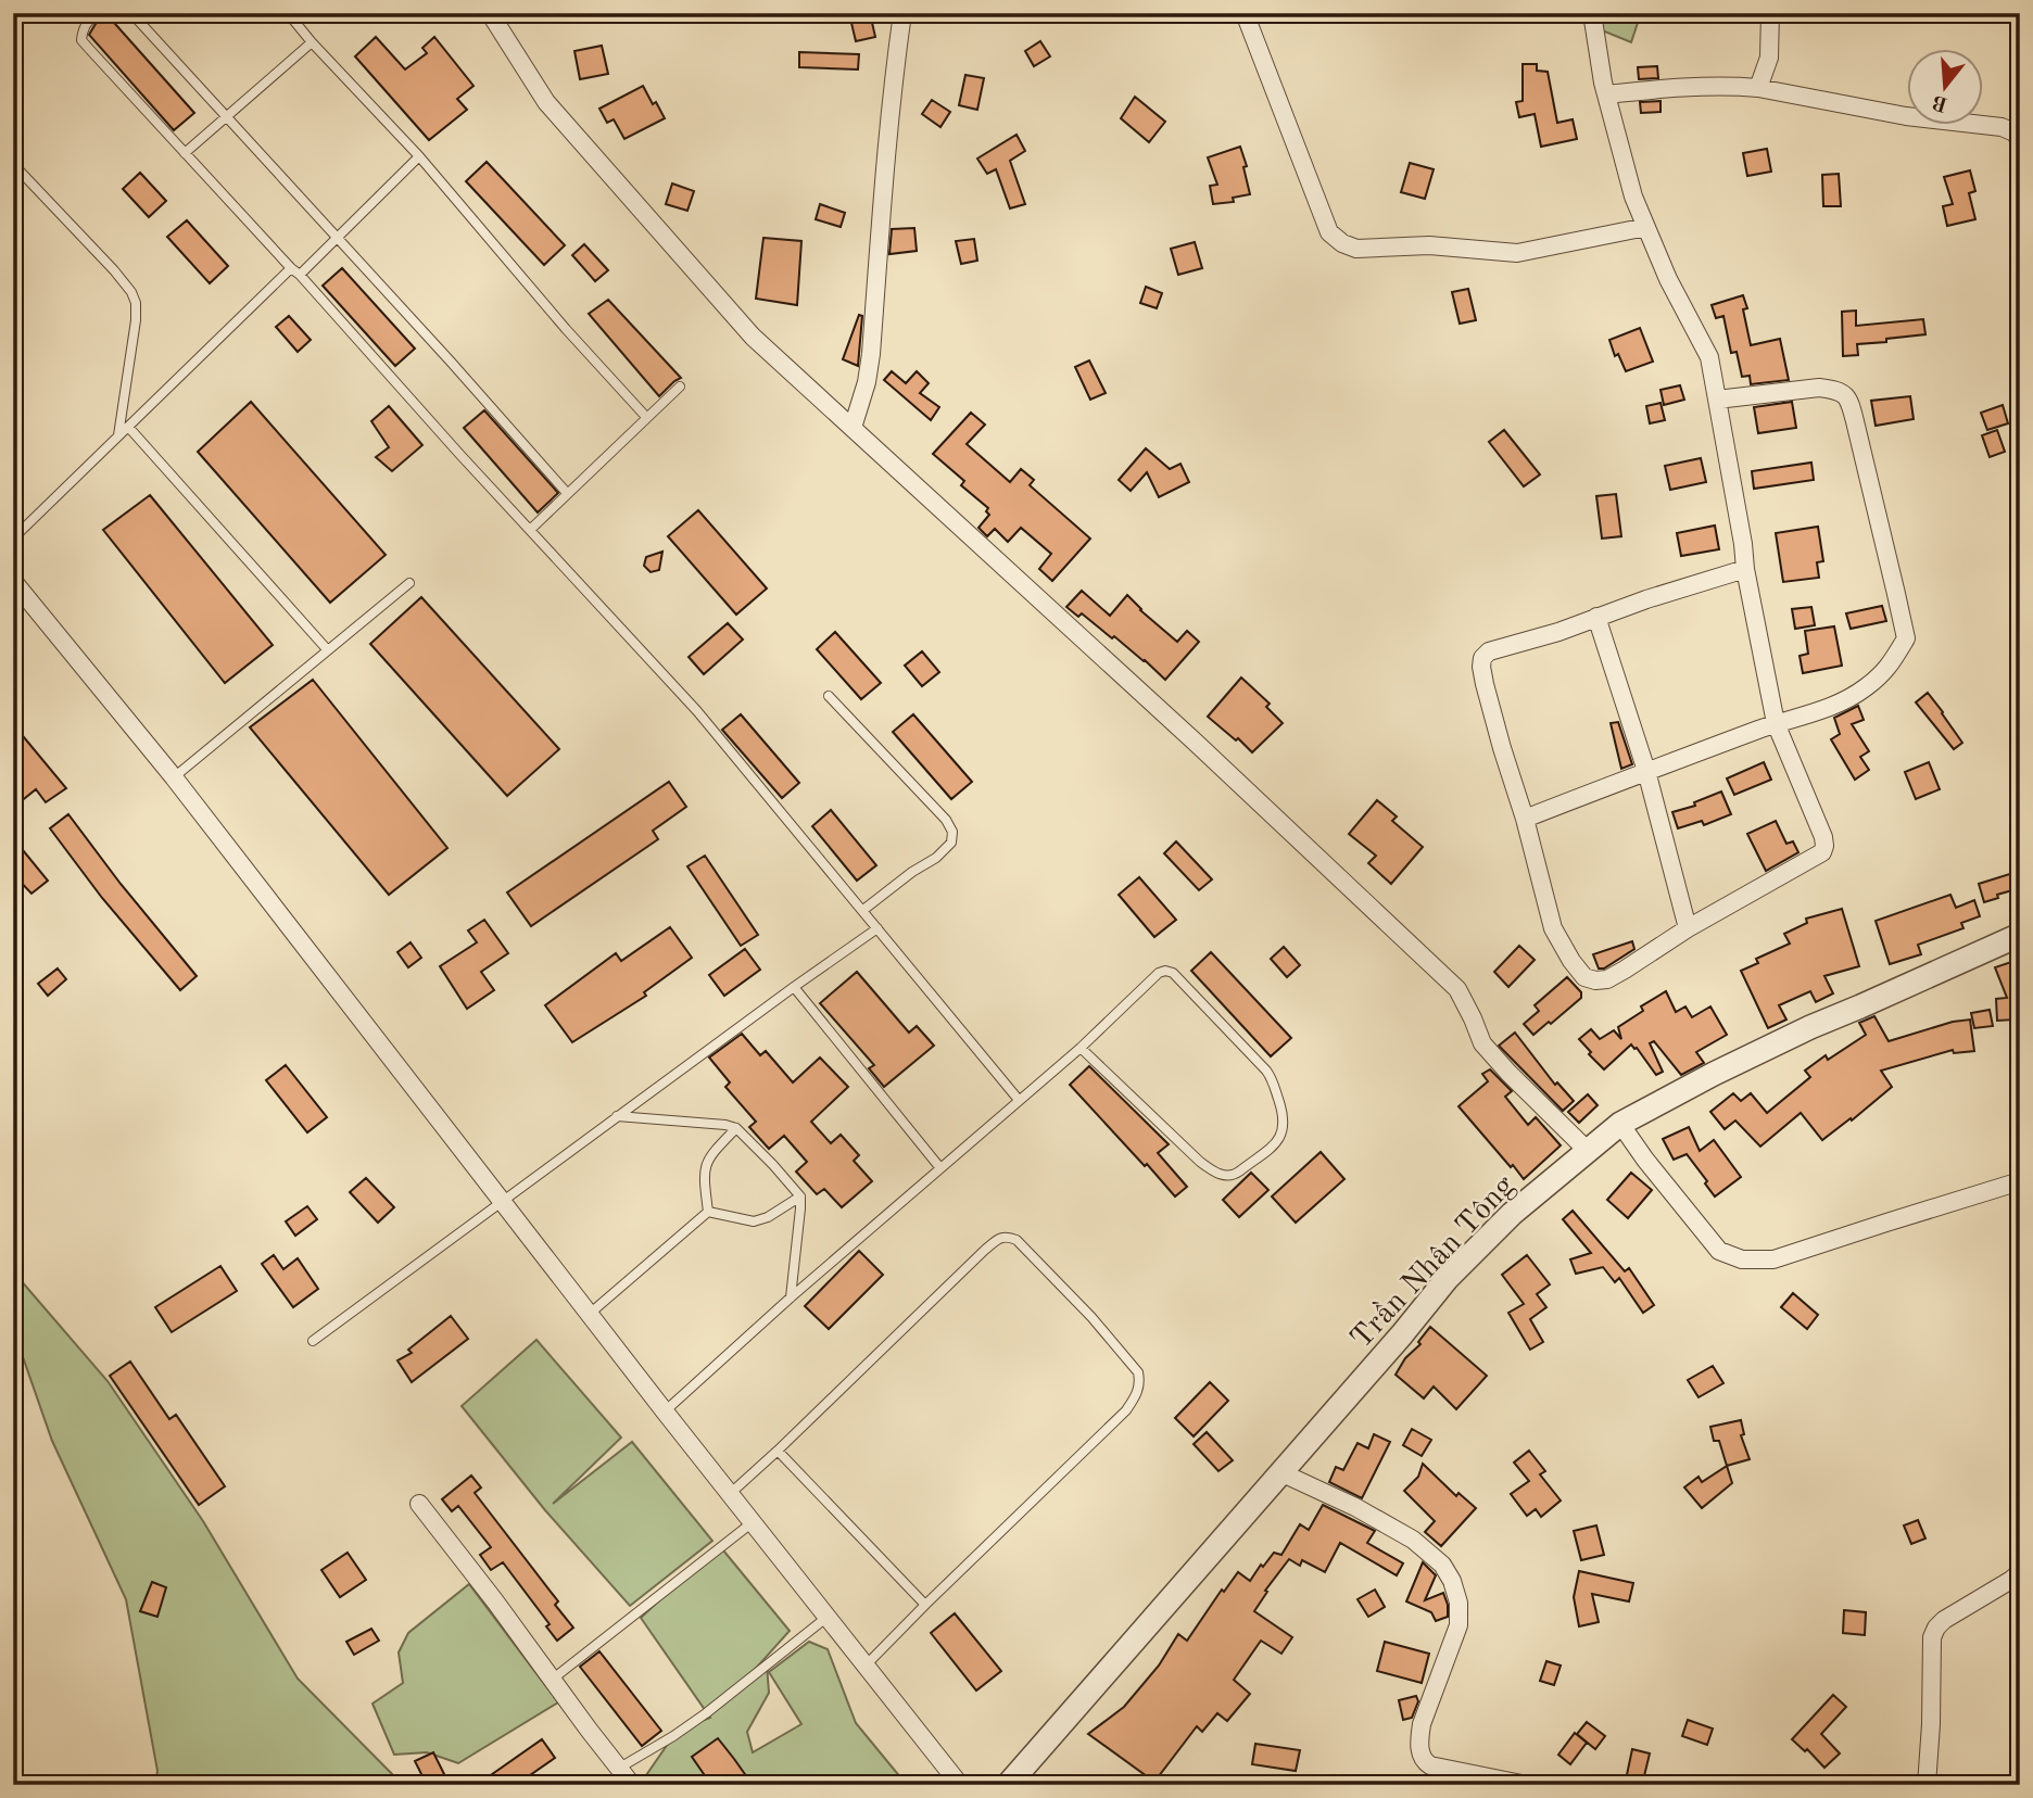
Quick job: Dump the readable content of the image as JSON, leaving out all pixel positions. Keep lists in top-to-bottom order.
{
  "streets": {
    "street": ["Trần Nhân Tông"]
  },
  "north": "bottom"
}
